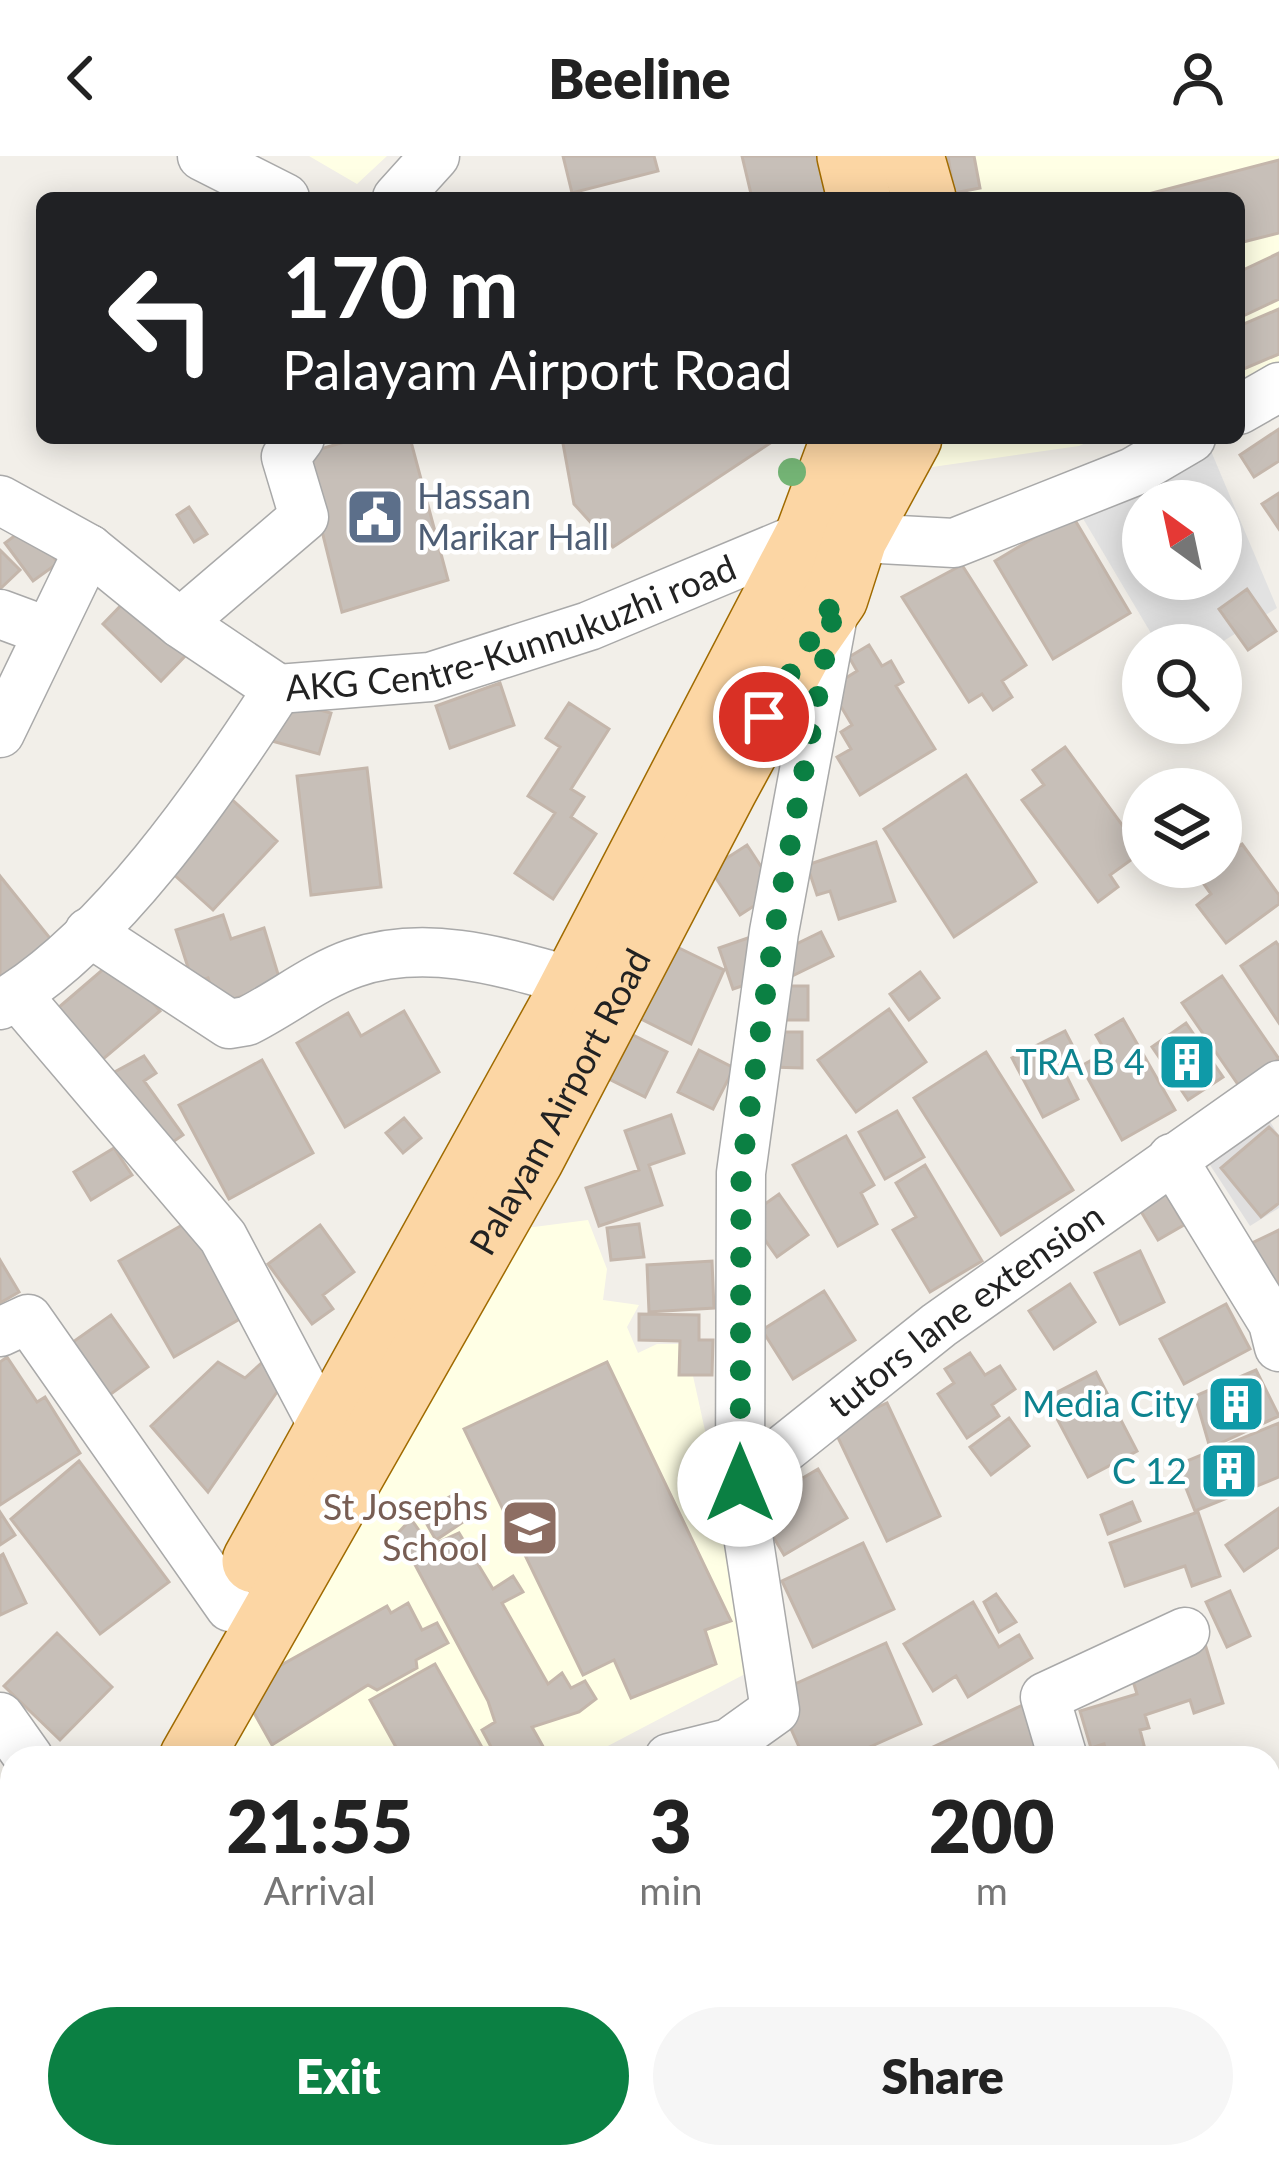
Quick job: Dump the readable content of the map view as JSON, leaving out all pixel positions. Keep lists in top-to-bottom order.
{
  "streets": {
    "main road": ["Palayam Airport Road"],
    "street": ["AKG Centre-Kunnukuzhi road", "tutors lane extension"]
  },
  "crossings": [
    ["AKG Centre-Kunnukuzhi road", "Palayam Airport Road"]
  ],
  "places": {
    "public building": ["Hassan Marikar Hall"],
    "building": ["TRA B 4", "Media City", "C 12"],
    "school or university": ["St Josephs School"]
  },
  "north": "top left",
  "page": {
    "header": "Beeline",
    "turn": ["170 m", "Palayam Airport Road"],
    "eta": [
      "21:55",
      "Arrival",
      "3",
      "min",
      "200",
      "m"
    ],
    "buttons": ["Exit", "Share"]
  }
}
